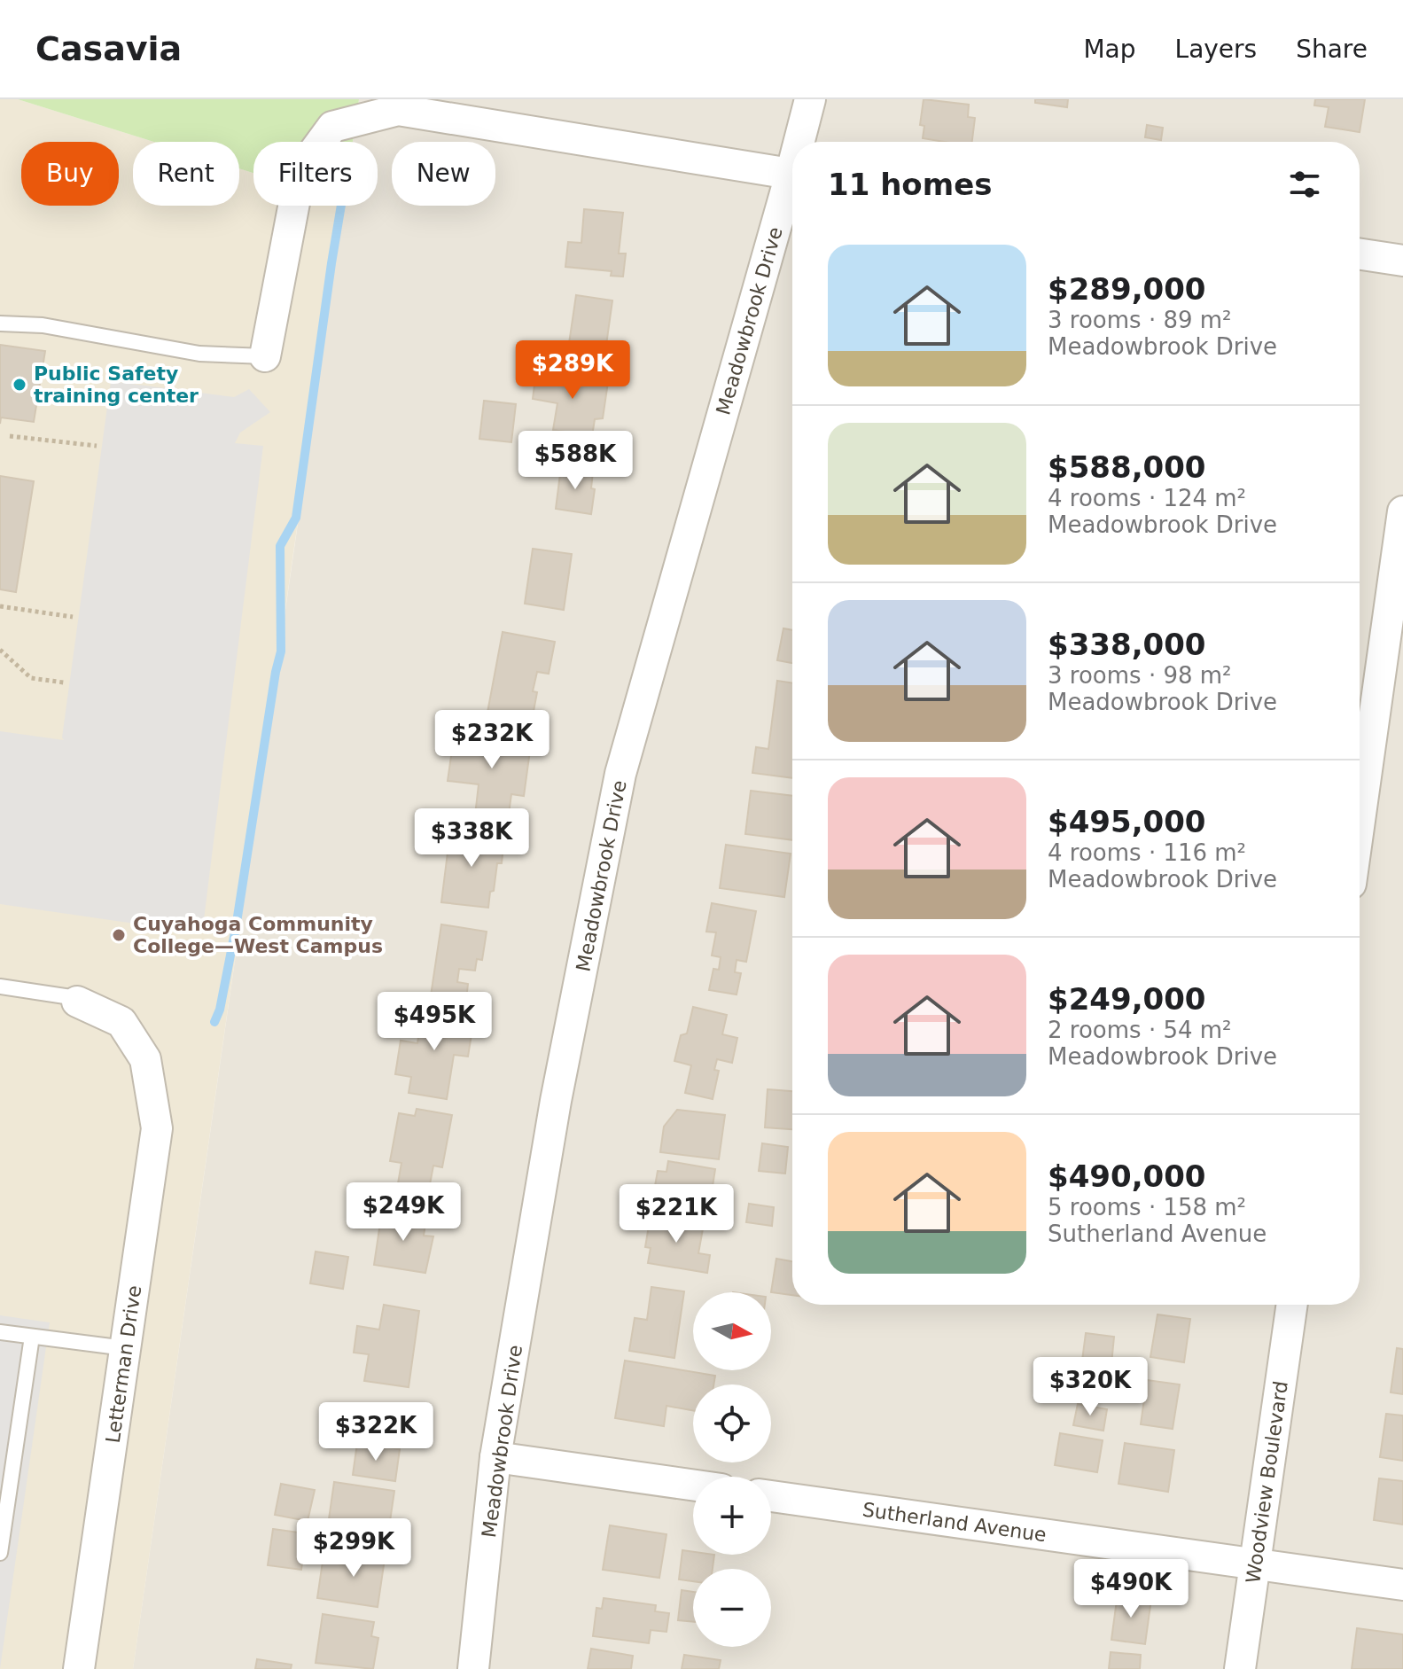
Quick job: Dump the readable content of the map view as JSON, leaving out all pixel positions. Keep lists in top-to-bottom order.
{
  "streets": {
    "street": [
      "Meadowbrook Drive",
      "Letterman Drive",
      "Woodview Boulevard",
      "Sutherland Avenue"
    ]
  },
  "crossings": [
    ["Woodview Boulevard", "Sutherland Avenue"]
  ],
  "places": ["Public Safety training center", "Cuyahoga Community College—West Campus"],
  "north": "right",
  "page": {
    "header": "Casavia",
    "nav": ["Map", "Layers", "Share"],
    "chip": [
      "Buy",
      "Rent",
      "Filters",
      "New"
    ],
    "heading": "11 homes",
    "list": [
      {
        "name": "$289,000",
        "note": "3 rooms · 89 m² · Meadowbrook Drive"
      },
      {
        "name": "$588,000",
        "note": "4 rooms · 124 m² · Meadowbrook Drive"
      },
      {
        "name": "$338,000",
        "note": "3 rooms · 98 m² · Meadowbrook Drive"
      },
      {
        "name": "$495,000",
        "note": "4 rooms · 116 m² · Meadowbrook Drive"
      },
      {
        "name": "$249,000",
        "note": "2 rooms · 54 m² · Meadowbrook Drive"
      },
      {
        "name": "$490,000",
        "note": "5 rooms · 158 m² · Sutherland Avenue"
      }
    ],
    "price": [
      "$289K",
      "$588K",
      "$232K",
      "$338K",
      "$495K",
      "$249K",
      "$221K",
      "$320K",
      "$322K",
      "$299K",
      "$490K"
    ],
    "map_buttons": ["+", "−"]
  }
}
